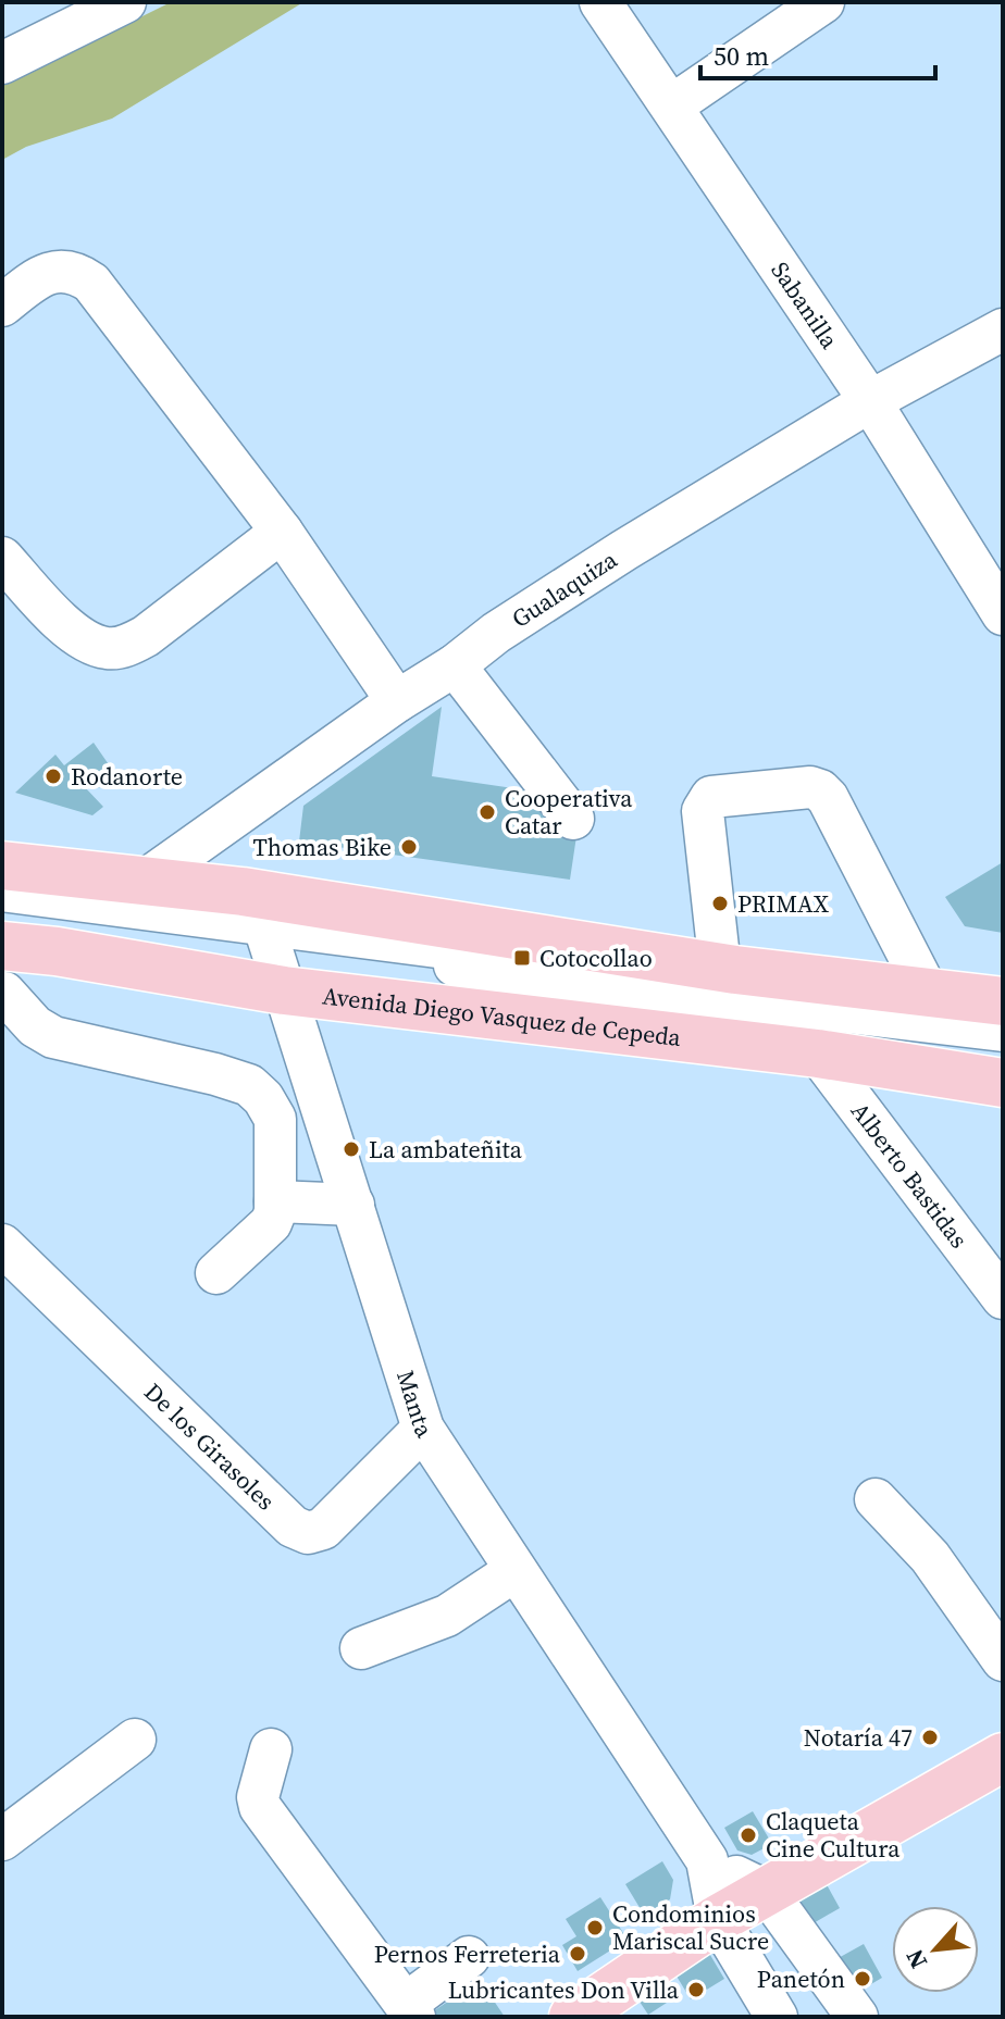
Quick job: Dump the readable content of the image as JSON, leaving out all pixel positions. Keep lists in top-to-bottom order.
{
  "streets": {
    "main road": ["Avenida Diego Vasquez de Cepeda"],
    "street": [
      "Sabanilla",
      "Gualaquiza",
      "Alberto Bastidas",
      "Manta",
      "De los Girasoles"
    ]
  },
  "crossings": [
    ["Sabanilla", "Gualaquiza"],
    ["Avenida Diego Vasquez de Cepeda", "Alberto Bastidas"],
    ["Avenida Diego Vasquez de Cepeda", "Manta"],
    ["Manta", "De los Girasoles"]
  ],
  "places": {
    "other": [
      "Rodanorte",
      "Cooperativa Catar",
      "Thomas Bike",
      "PRIMAX",
      "La ambateñita",
      "Notaría 47",
      "Claqueta Cine Cultura",
      "Condominios Mariscal Sucre",
      "Pernos Ferreteria",
      "Panetón",
      "Lubricantes Don Villa"
    ],
    "transit": ["Cotocollao"]
  },
  "scale_bar": "50 m",
  "north": "bottom left"
}
